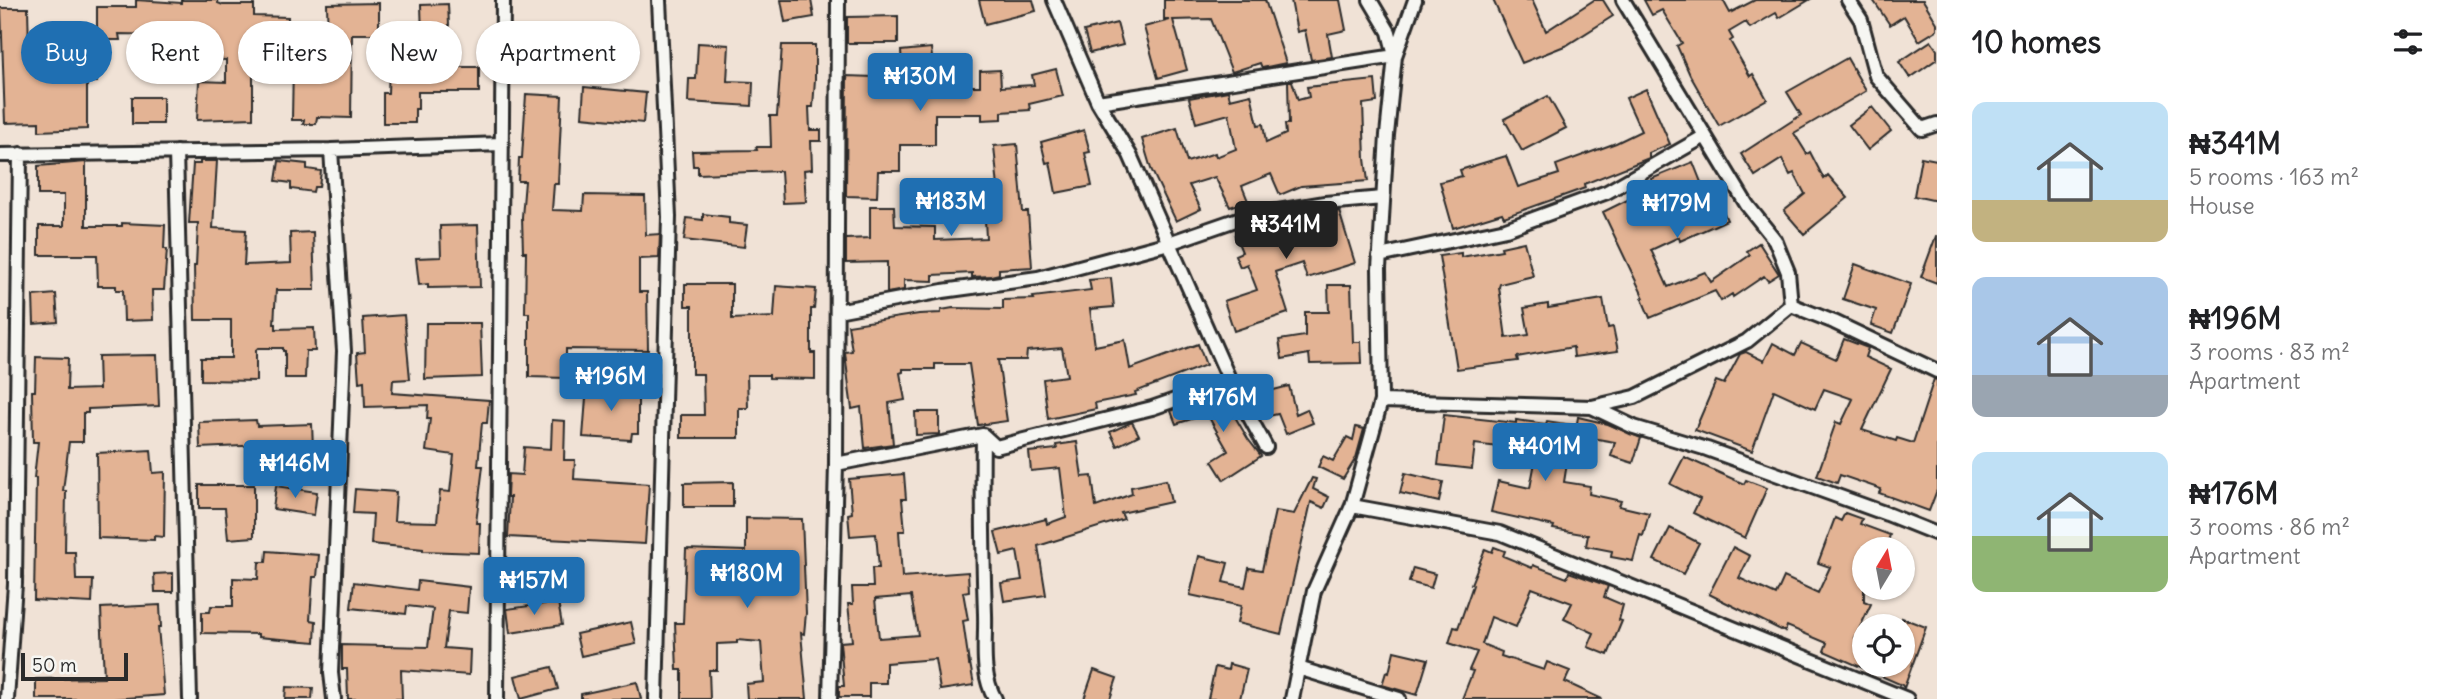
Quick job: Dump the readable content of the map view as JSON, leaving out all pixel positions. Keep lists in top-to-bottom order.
{
  "scale_bar": "50 m",
  "north": "top",
  "page": {
    "heading": "10 homes",
    "chip": [
      "Buy",
      "Rent",
      "Filters",
      "New",
      "Apartment"
    ],
    "price": [
      "₦130M",
      "₦183M",
      "₦179M",
      "₦341M",
      "₦196M",
      "₦176M",
      "₦401M",
      "₦146M",
      "₦180M",
      "₦157M"
    ],
    "list": [
      {
        "name": "₦341M",
        "note": "5 rooms · 163 m² · House"
      },
      {
        "name": "₦196M",
        "note": "3 rooms · 83 m² · Apartment"
      },
      {
        "name": "₦176M",
        "note": "3 rooms · 86 m² · Apartment"
      }
    ],
    "scale": "50 m"
  }
}
